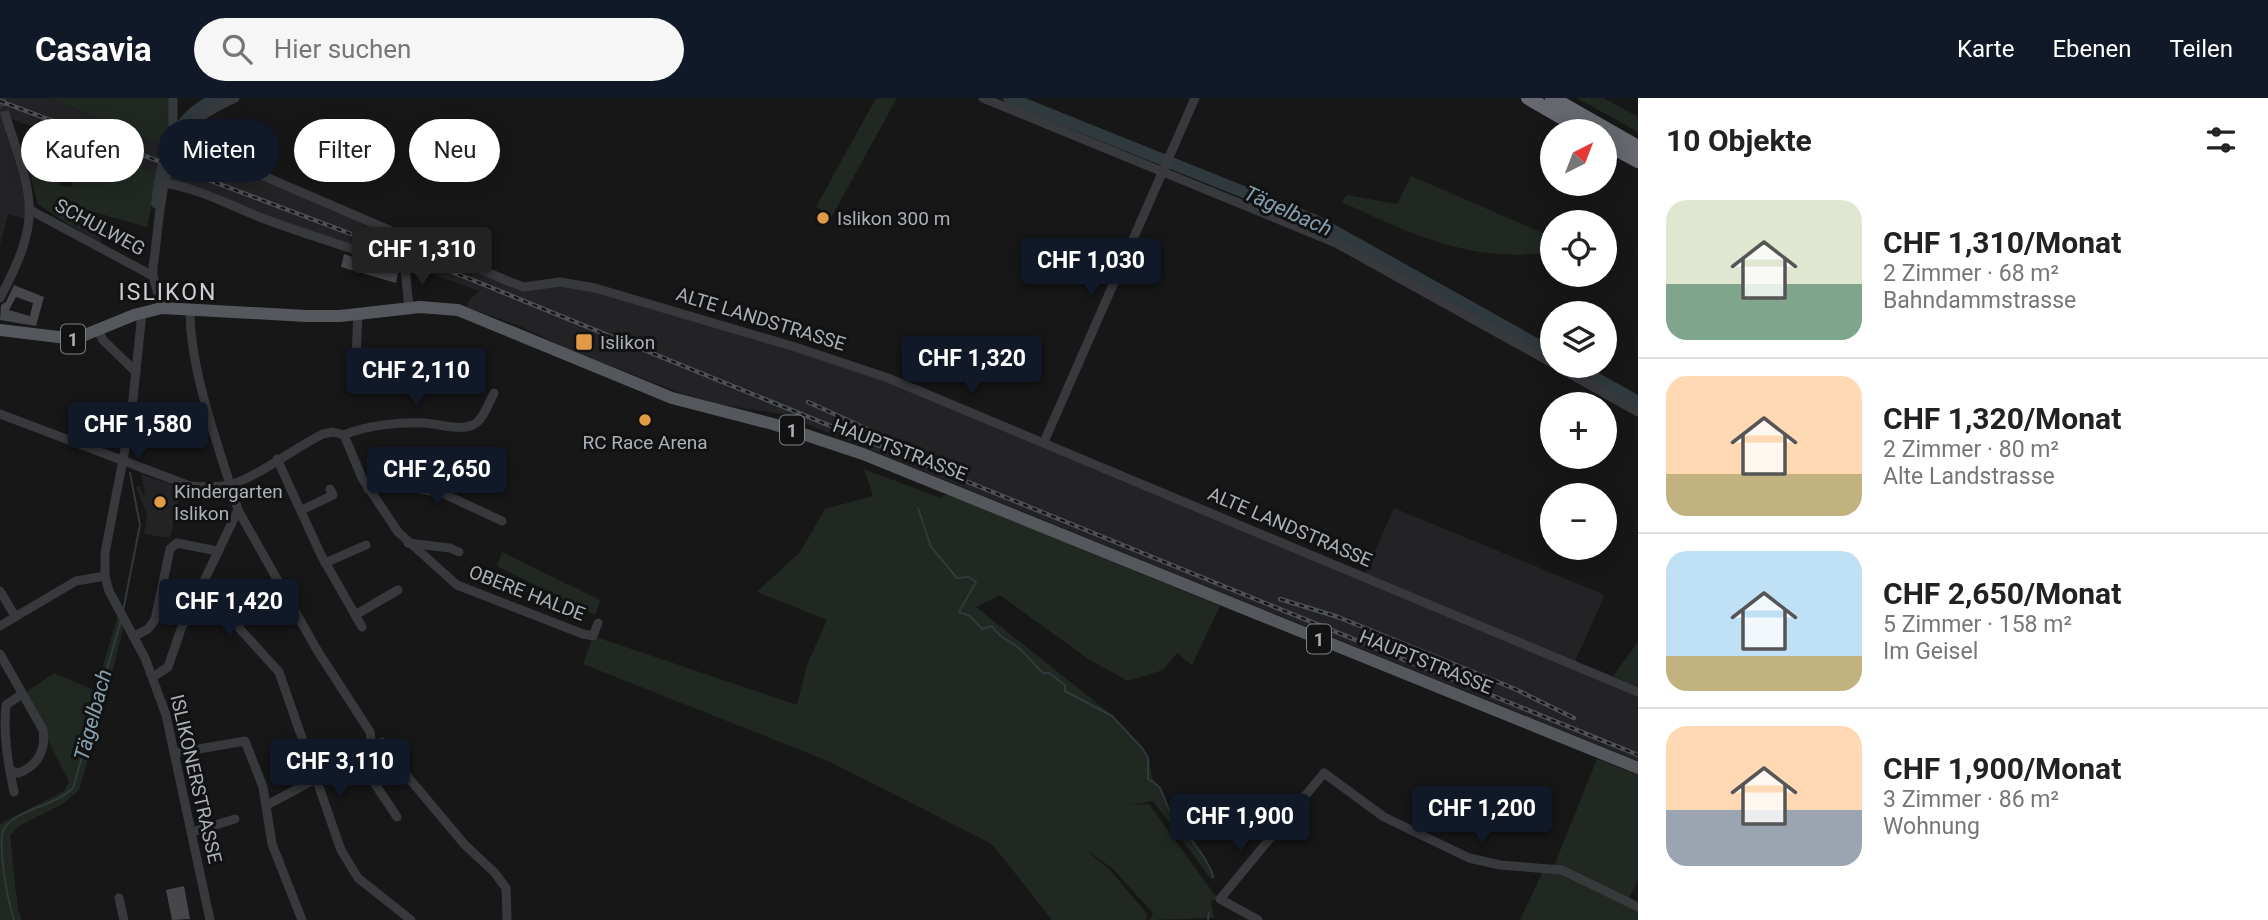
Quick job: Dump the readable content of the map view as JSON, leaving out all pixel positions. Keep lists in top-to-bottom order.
{
  "streets": {
    "main road": ["1", "HAUPTSTRASSE"],
    "street": [
      "SCHULWEG",
      "ALTE LANDSTRASSE",
      "OBERE HALDE",
      "ISLIKONERSTRASSE"
    ]
  },
  "districts": ["ISLIKON"],
  "water": ["Tägelbach"],
  "places": {
    "other": ["Islikon 300 m", "RC Race Arena", "Kindergarten Islikon"],
    "transit": ["Islikon"]
  },
  "north": "top right",
  "page": {
    "header": "Casavia",
    "search": "Hier suchen",
    "nav": ["Karte", "Ebenen", "Teilen"],
    "heading": "10 Objekte",
    "map_buttons": ["+", "−"],
    "chip": [
      "Kaufen",
      "Mieten",
      "Filter",
      "Neu"
    ],
    "list": [
      {
        "name": "CHF 1,310/Monat",
        "note": "2 Zimmer · 68 m² · Bahndammstrasse"
      },
      {
        "name": "CHF 1,320/Monat",
        "note": "2 Zimmer · 80 m² · Alte Landstrasse"
      },
      {
        "name": "CHF 2,650/Monat",
        "note": "5 Zimmer · 158 m² · Im Geisel"
      },
      {
        "name": "CHF 1,900/Monat",
        "note": "3 Zimmer · 86 m² · Wohnung"
      }
    ],
    "price": [
      "CHF 1,310",
      "CHF 1,030",
      "CHF 1,320",
      "CHF 2,110",
      "CHF 1,580",
      "CHF 2,650",
      "CHF 1,420",
      "CHF 3,110",
      "CHF 1,200",
      "CHF 1,900"
    ]
  }
}
